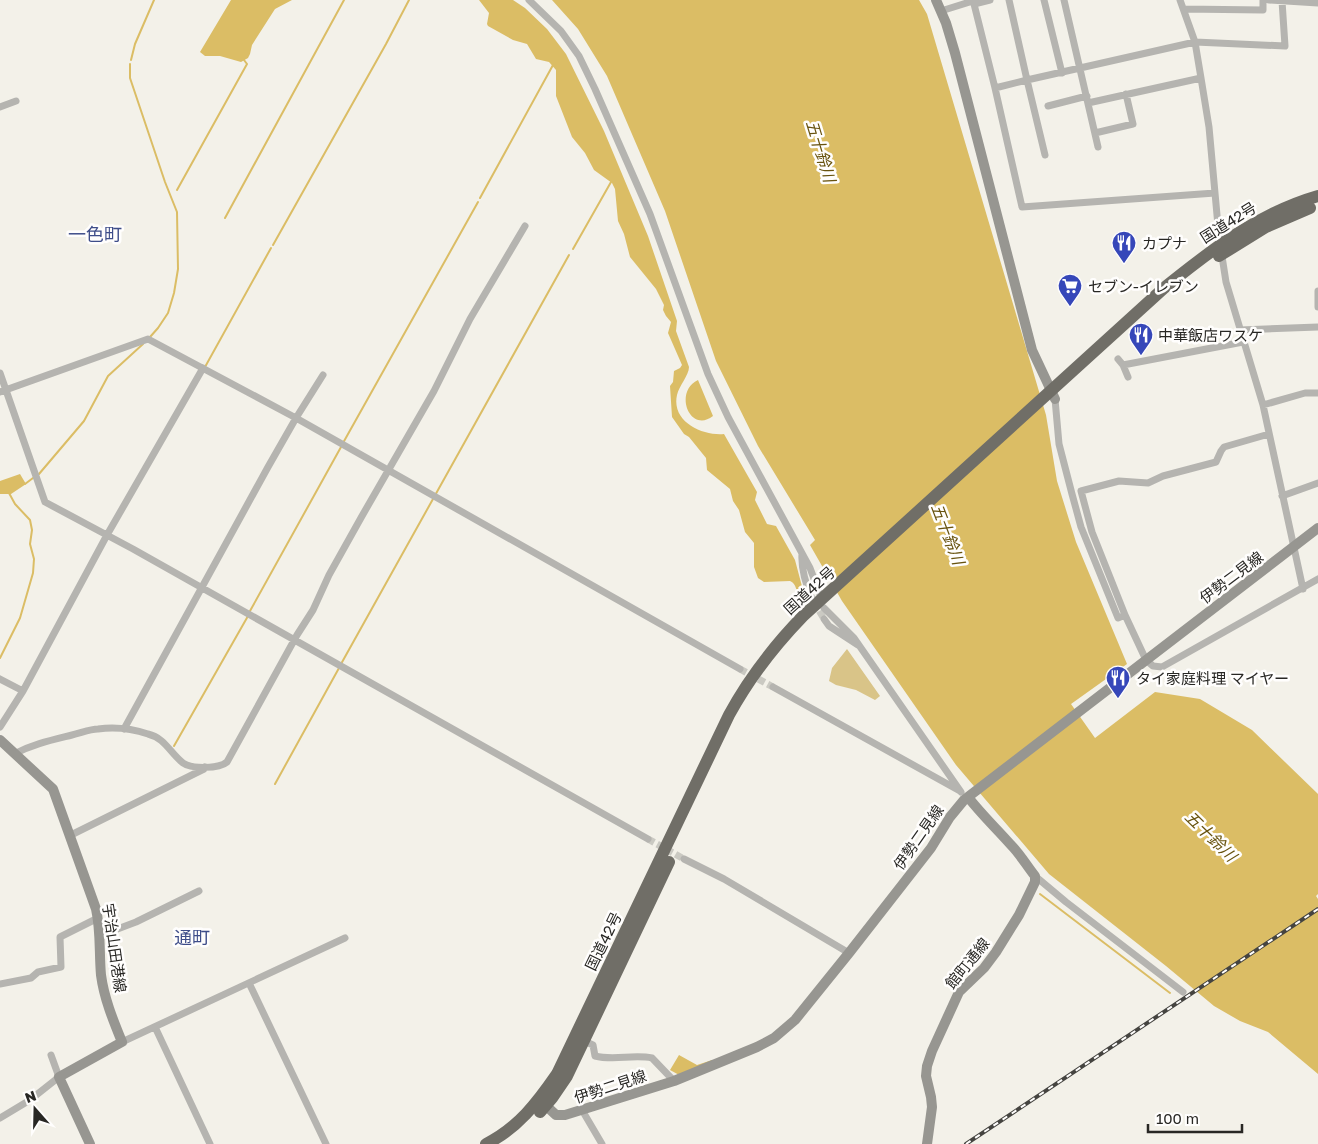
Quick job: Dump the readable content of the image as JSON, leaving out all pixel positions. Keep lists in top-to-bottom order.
{
  "streets": {
    "highway": ["国道42号"],
    "main road": ["伊勢二見線", "宇治山田港線", "館町通線"]
  },
  "crossings": [
    ["国道42号", "伊勢二見線"]
  ],
  "districts": ["一色町", "通町"],
  "water": ["五十鈴川"],
  "places": {
    "restaurant": ["カプナ", "中華飯店ワスケ", "タイ家庭料理 マイヤー"],
    "supermarket": ["セブン-イレブン"]
  },
  "scale_bar": "100 m",
  "north": "top"
}
